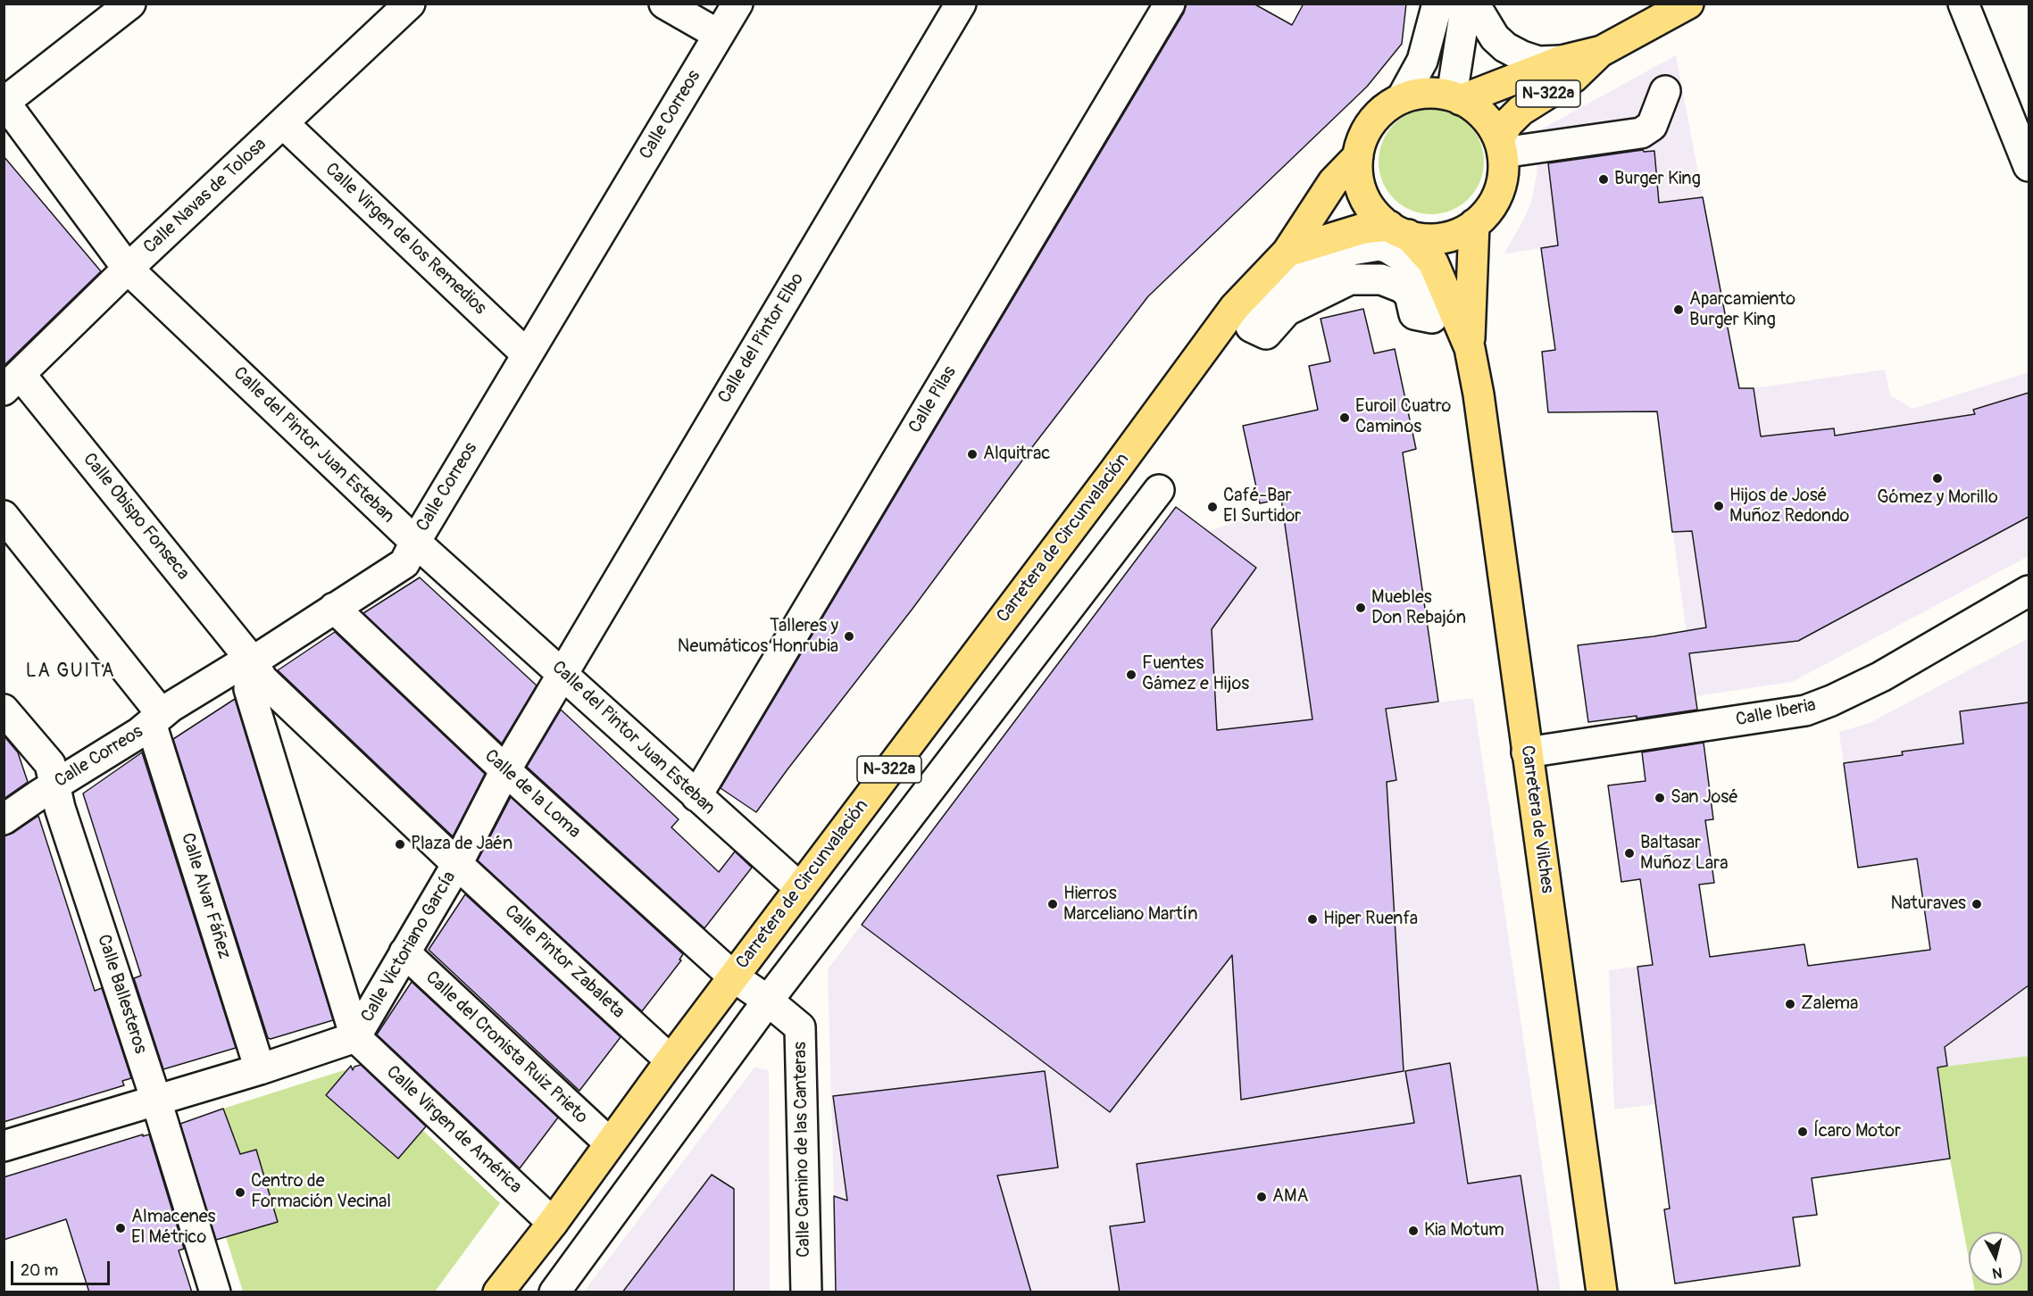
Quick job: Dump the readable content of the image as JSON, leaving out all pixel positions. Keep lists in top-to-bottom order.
{
  "streets": {
    "main road": ["N-322a", "Carretera de Circunvalación", "Carretera de Vilches"],
    "street": [
      "Calle Correos",
      "Calle Navas de Tolosa",
      "Calle Virgen de los Remedios",
      "Calle del Pintor Elbo",
      "Calle Pilas",
      "Calle del Pintor Juan Esteban",
      "Calle Obispo Fonseca",
      "Calle Iberia",
      "Calle de la Loma",
      "Calle Alvar Fáñez",
      "Calle Victoriano García",
      "Calle Pintor Zabaleta",
      "Calle Ballesteros",
      "Calle del Cronista Ruiz Prieto",
      "Calle Virgen de América",
      "Calle Camino de las Canteras"
    ]
  },
  "crossings": [
    ["N-322a", "Carretera de Circunvalación"],
    ["N-322a", "Carretera de Vilches"],
    ["Calle Correos", "Calle Virgen de los Remedios"],
    ["Calle Correos", "Calle del Pintor Juan Esteban"],
    ["Calle Correos", "Calle Obispo Fonseca"],
    ["Calle Correos", "Calle de la Loma"],
    ["Calle Correos", "Calle Alvar Fáñez"],
    ["Calle Correos", "Calle Ballesteros"],
    ["Calle Navas de Tolosa", "Calle Virgen de los Remedios"],
    ["Calle Navas de Tolosa", "Calle del Pintor Juan Esteban"],
    ["Calle Navas de Tolosa", "Calle Obispo Fonseca"],
    ["Calle del Pintor Elbo", "Calle del Pintor Juan Esteban"],
    ["Calle del Pintor Elbo", "Calle Victoriano García"],
    ["Calle Pilas", "Calle del Pintor Juan Esteban"],
    ["Calle del Pintor Juan Esteban", "Carretera de Circunvalación"],
    ["Calle del Pintor Juan Esteban", "Calle Victoriano García"],
    ["Carretera de Circunvalación", "Calle de la Loma"],
    ["Carretera de Circunvalación", "Carretera de Vilches"],
    ["Carretera de Circunvalación", "Calle Pintor Zabaleta"],
    ["Carretera de Circunvalación", "Calle del Cronista Ruiz Prieto"],
    ["Carretera de Circunvalación", "Calle Virgen de América"],
    ["Carretera de Circunvalación", "Calle Camino de las Canteras"],
    ["Calle Iberia", "Carretera de Vilches"],
    ["Calle de la Loma", "Calle Victoriano García"],
    ["Calle de la Loma", "Calle Camino de las Canteras"],
    ["Calle Alvar Fáñez", "Calle Victoriano García"],
    ["Calle Victoriano García", "Calle Pintor Zabaleta"],
    ["Calle Victoriano García", "Calle Ballesteros"],
    ["Calle Victoriano García", "Calle del Cronista Ruiz Prieto"],
    ["Calle Victoriano García", "Calle Virgen de América"]
  ],
  "districts": ["LA GUITA"],
  "places": [
    "Burger King",
    "Aparcamiento Burger King",
    "Euroil Cuatro Caminos",
    "Alquitrac",
    "Gómez y Morillo",
    "Hijos de José Muñoz Redondo",
    "Café-Bar El Surtidor",
    "Muebles Don Rebajón",
    "Talleres y Neumáticos Honrubia",
    "Fuentes Gámez e Hijos",
    "San José",
    "Plaza de Jaén",
    "Baltasar Muñoz Lara",
    "Hierros Marceliano Martín",
    "Naturaves",
    "Hiper Ruenfa",
    "Zalema",
    "Ícaro Motor",
    "Centro de Formación Vecinal",
    "AMA",
    "Almacenes El Métrico",
    "Kia Motum"
  ],
  "scale_bar": "20 m",
  "north": "bottom"
}
